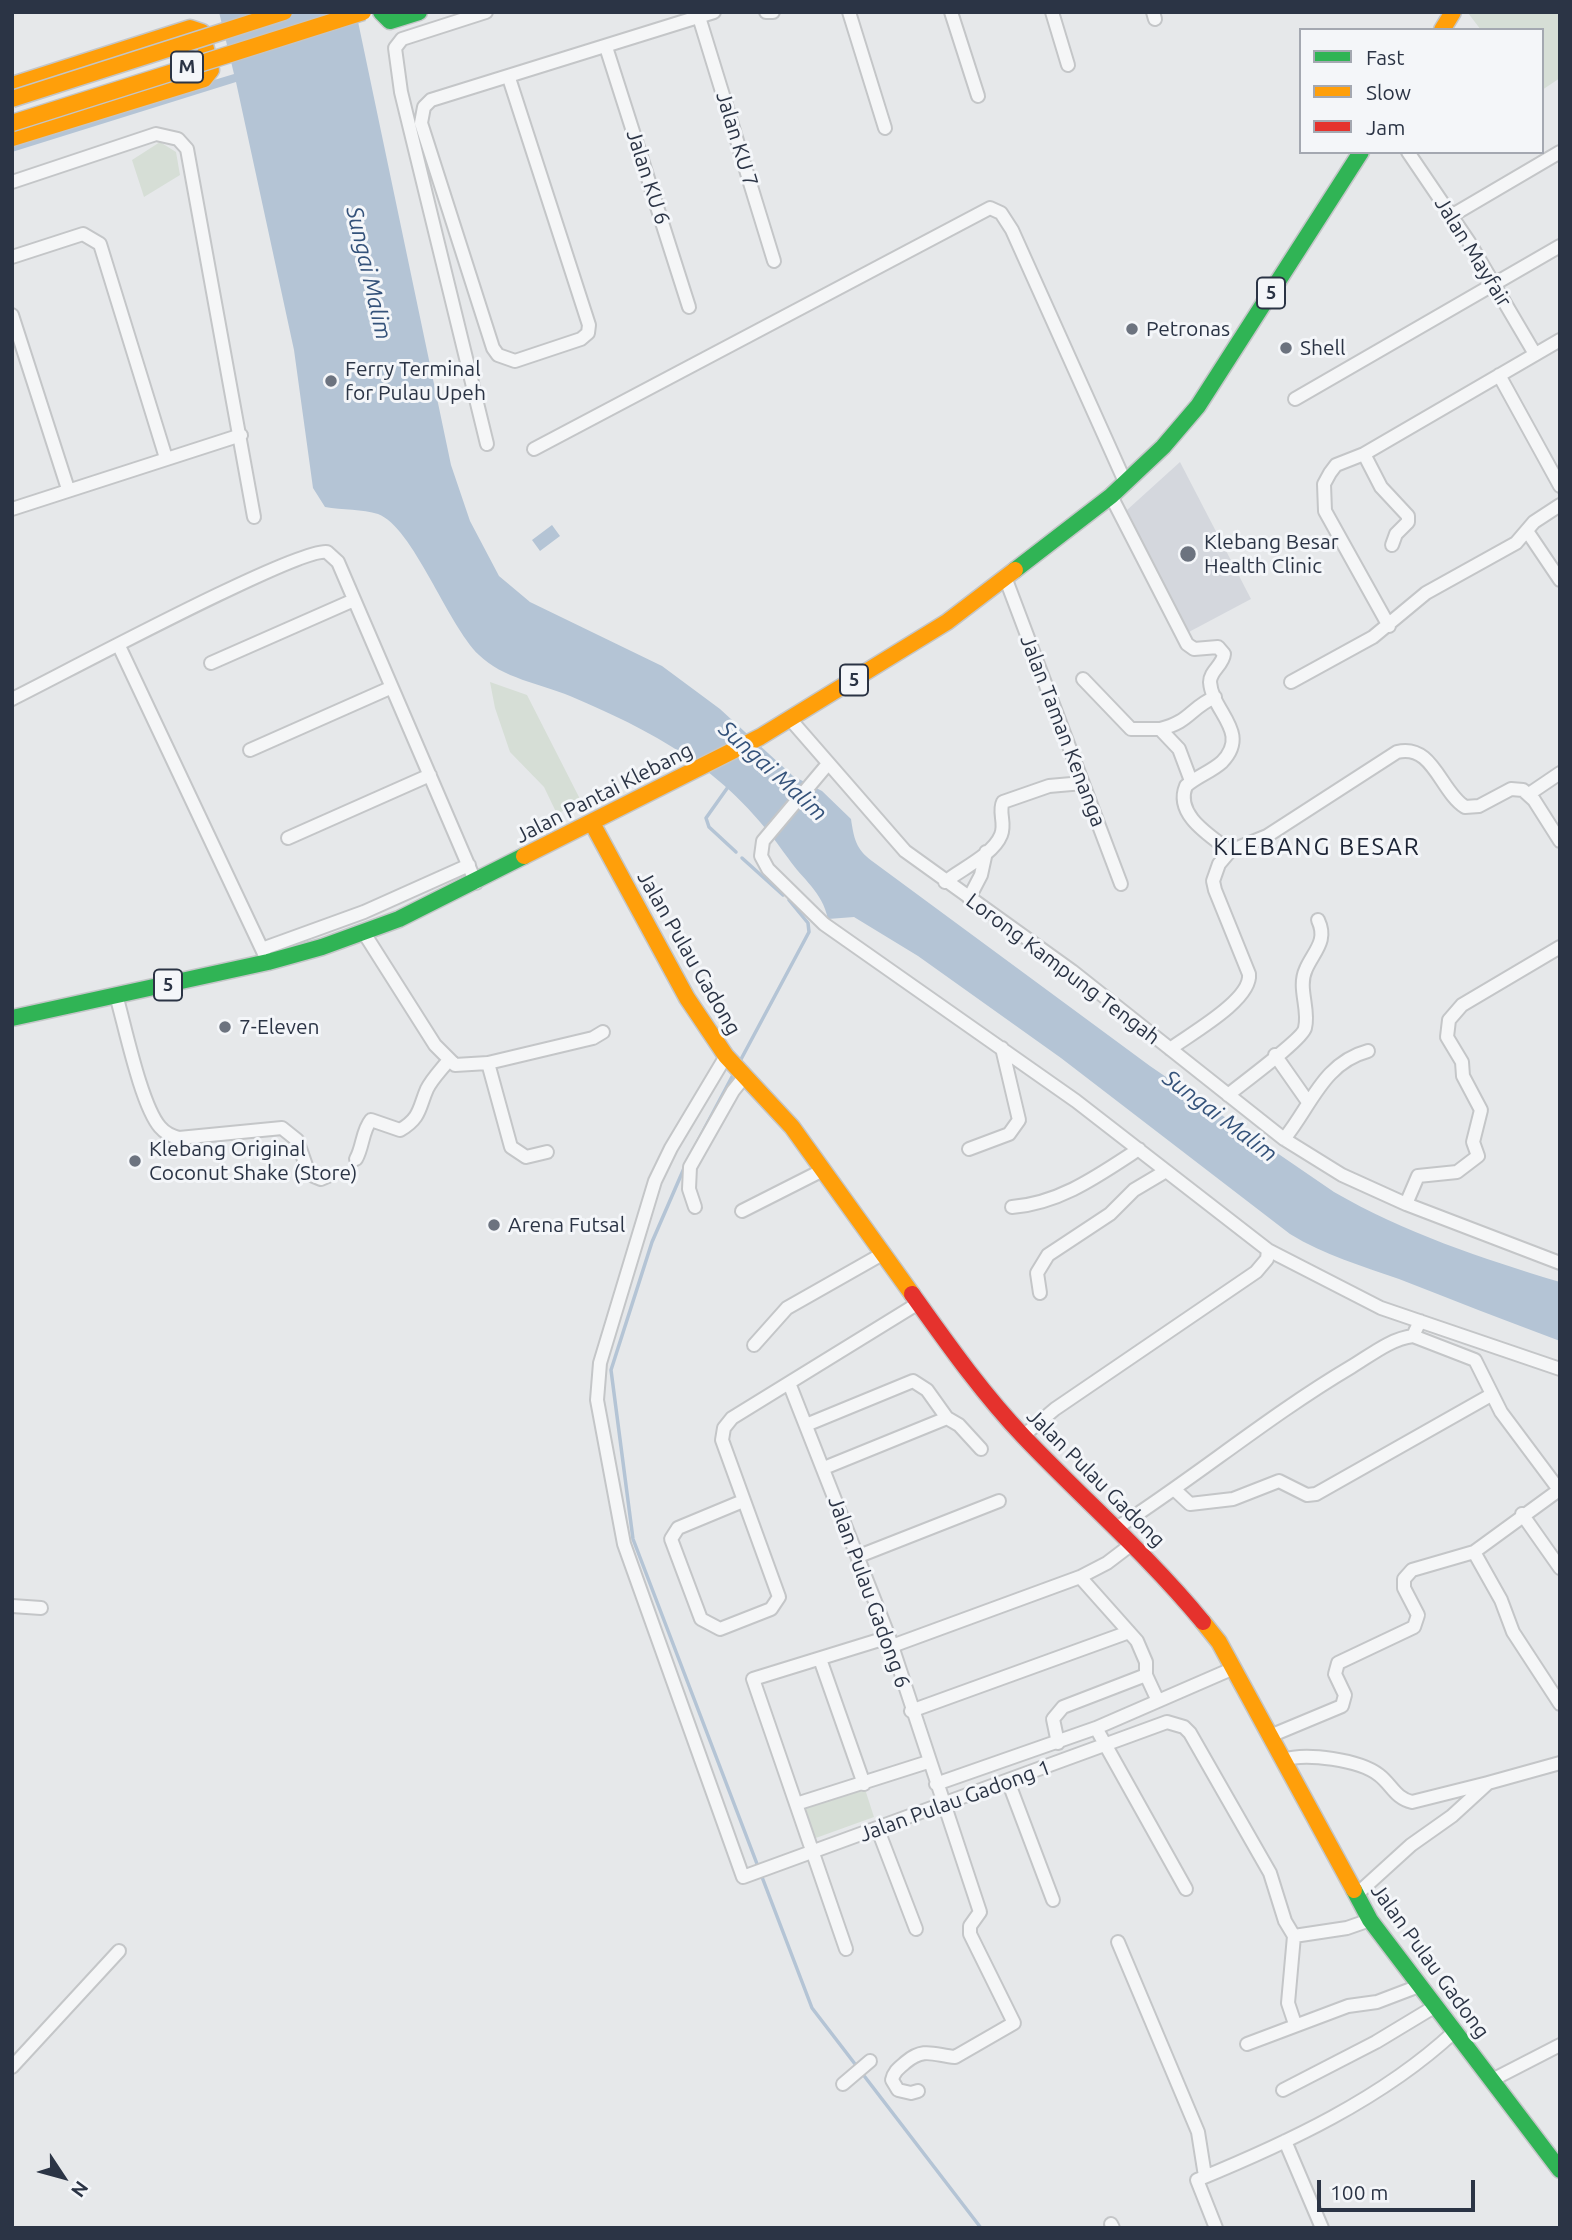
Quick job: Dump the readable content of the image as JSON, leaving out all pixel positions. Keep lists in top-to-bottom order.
{
  "streets": {
    "main road": [
      "M",
      "5",
      "Jalan Pantai Klebang",
      "Jalan Pulau Gadong"
    ],
    "street": [
      "Jalan KU 7",
      "Jalan KU 6",
      "Jalan Mayfair",
      "Jalan Taman Kenanga",
      "Lorong Kampung Tengah",
      "Jalan Pulau Gadong 6",
      "Jalan Pulau Gadong 1"
    ]
  },
  "crossings": [
    ["Jalan Taman Kenanga", "Jalan Pantai Klebang"],
    ["Jalan Pantai Klebang", "Jalan Pulau Gadong"],
    ["Jalan Pantai Klebang", "Lorong Kampung Tengah"],
    ["Jalan Pulau Gadong", "Jalan Pulau Gadong 1"],
    ["Jalan Pulau Gadong 6", "Jalan Pulau Gadong 1"]
  ],
  "districts": ["KLEBANG BESAR"],
  "water": ["Sungai Malim"],
  "places": [
    "Petronas",
    "Shell",
    "Ferry Terminal for Pulau Upeh",
    "Klebang Besar Health Clinic",
    "7-Eleven",
    "Klebang Original Coconut Shake (Store)",
    "Arena Futsal"
  ],
  "legend": ["Fast", "Slow", "Jam"],
  "scale_bar": "100 m",
  "north": "bottom right"
}
